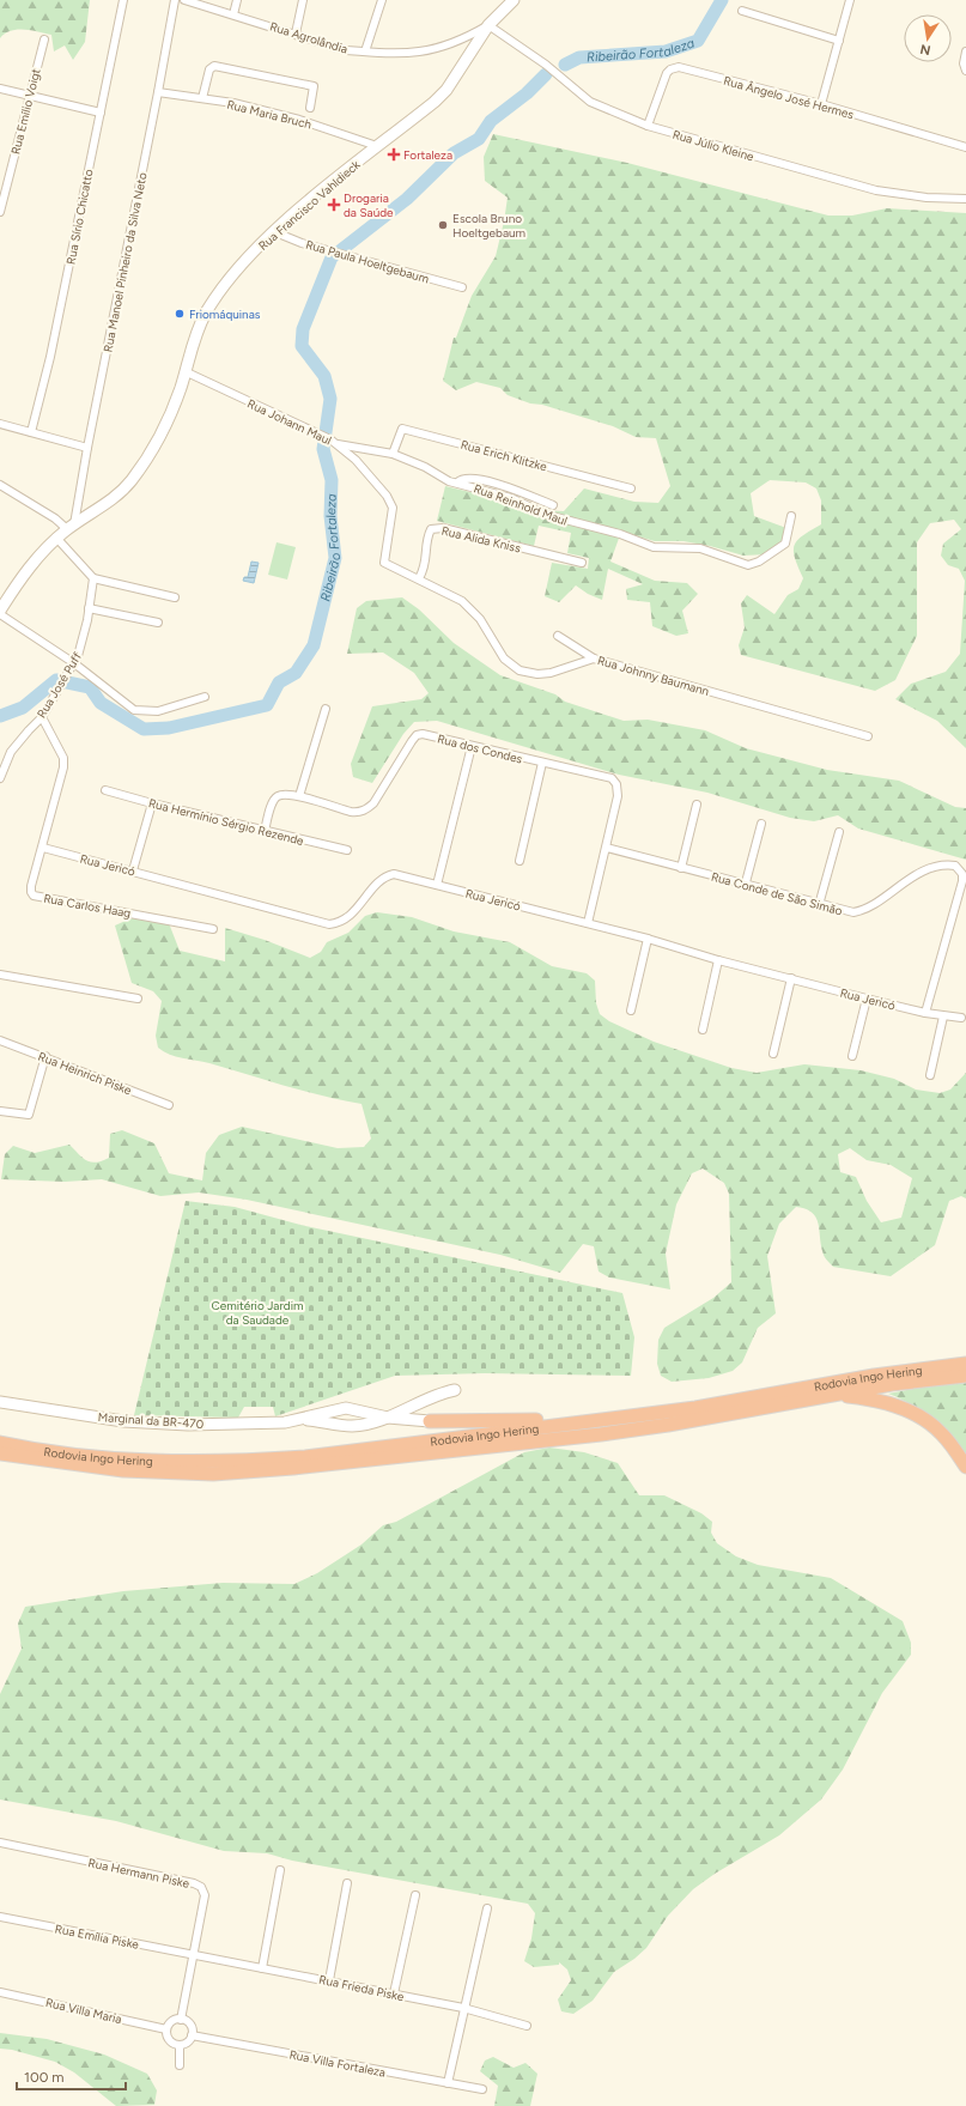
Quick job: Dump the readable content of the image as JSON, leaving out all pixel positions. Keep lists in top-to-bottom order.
{
  "streets": {
    "highway": ["Rodovia Ingo Hering"],
    "main road": ["Rua Francisco Vahldieck", "Marginal da BR-470"],
    "street": [
      "Rua Agrolândia",
      "Rua Ângelo José Hermes",
      "Rua Emílio Voigt",
      "Rua Maria Bruch",
      "Rua Júlio Kleine",
      "Rua Sírio Chicatto",
      "Rua Paula Hoeltgebaum",
      "Rua Manoel Pinheiro da Silva Neto",
      "Rua Johann Maul",
      "Rua Erich Klitzke",
      "Rua Reinhold Maul",
      "Rua Alida Kniss",
      "Rua Johnny Baumann",
      "Rua José Puff",
      "Rua dos Condes",
      "Rua Hermínio Sérgio Rezende",
      "Rua Jericó",
      "Rua Conde de São Simão",
      "Rua Carlos Haag",
      "Rua Heinrich Piske",
      "Rua Hermann Piske",
      "Rua Emília Piske",
      "Rua Frieda Piske",
      "Rua Villa Maria",
      "Rua Villa Fortaleza"
    ]
  },
  "crossings": [
    ["Rua Agrolândia", "Rua Júlio Kleine"],
    ["Rua Agrolândia", "Rua Francisco Vahldieck"],
    ["Rua Ângelo José Hermes", "Rua Júlio Kleine"],
    ["Rua Maria Bruch", "Rua Francisco Vahldieck"],
    ["Rua Maria Bruch", "Rua Manoel Pinheiro da Silva Neto"],
    ["Rua Júlio Kleine", "Rua Francisco Vahldieck"],
    ["Rua Francisco Vahldieck", "Rua Paula Hoeltgebaum"],
    ["Rua Francisco Vahldieck", "Rua Manoel Pinheiro da Silva Neto"],
    ["Rua Francisco Vahldieck", "Rua Johann Maul"],
    ["Rua Johann Maul", "Rua Reinhold Maul"],
    ["Rua Johann Maul", "Rua Alida Kniss"],
    ["Rua Johann Maul", "Rua Johnny Baumann"],
    ["Rua Erich Klitzke", "Rua Reinhold Maul"],
    ["Rua Alida Kniss", "Rua Johnny Baumann"],
    ["Rua José Puff", "Rua Carlos Haag"],
    ["Rua dos Condes", "Rua Hermínio Sérgio Rezende"],
    ["Rua dos Condes", "Rua Jericó"],
    ["Rua dos Condes", "Rua Conde de São Simão"],
    ["Rua Jericó", "Rua Conde de São Simão"],
    ["Rua Jericó", "Rua Carlos Haag"],
    ["Rua Hermann Piske", "Rua Emília Piske"],
    ["Rua Hermann Piske", "Rua Frieda Piske"],
    ["Rua Hermann Piske", "Rua Villa Maria"],
    ["Rua Hermann Piske", "Rua Villa Fortaleza"],
    ["Rua Emília Piske", "Rua Frieda Piske"],
    ["Rua Villa Maria", "Rua Villa Fortaleza"]
  ],
  "water": ["Ribeirão Fortaleza"],
  "parks": ["Cemitério Jardim da Saudade"],
  "places": {
    "health": ["Fortaleza", "Drogaria da Saúde"],
    "other": ["Escola Bruno Hoeltgebaum", "Friomáquinas"]
  },
  "scale_bar": "100 m",
  "north": "bottom"
}
